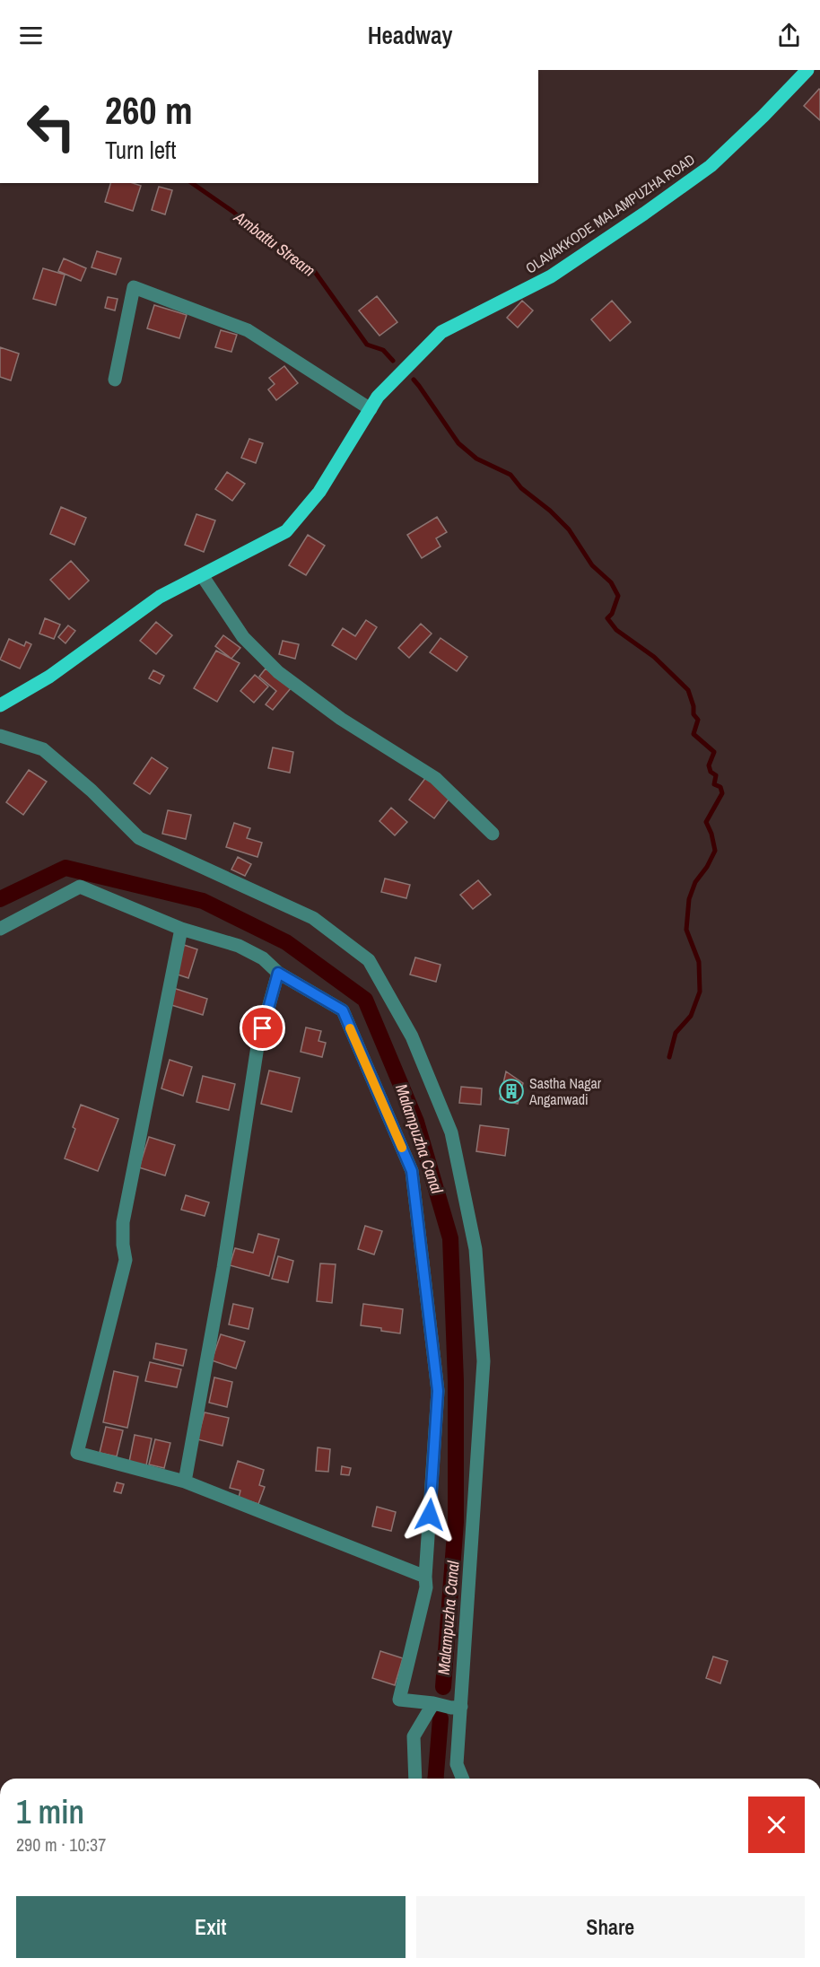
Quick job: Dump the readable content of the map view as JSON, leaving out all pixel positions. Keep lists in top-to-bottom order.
{
  "streets": {
    "main road": ["OLAVAKKODE MALAMPUZHA ROAD"]
  },
  "water": ["Ambattu Stream", "Malampuzha Canal"],
  "places": {
    "building": ["Sastha Nagar Anganwadi"]
  },
  "page": {
    "header": "Headway",
    "turn": ["260 m", "Turn left"],
    "heading": ["1 min", "290 m · 10:37"],
    "buttons": ["Exit", "Share"]
  }
}
